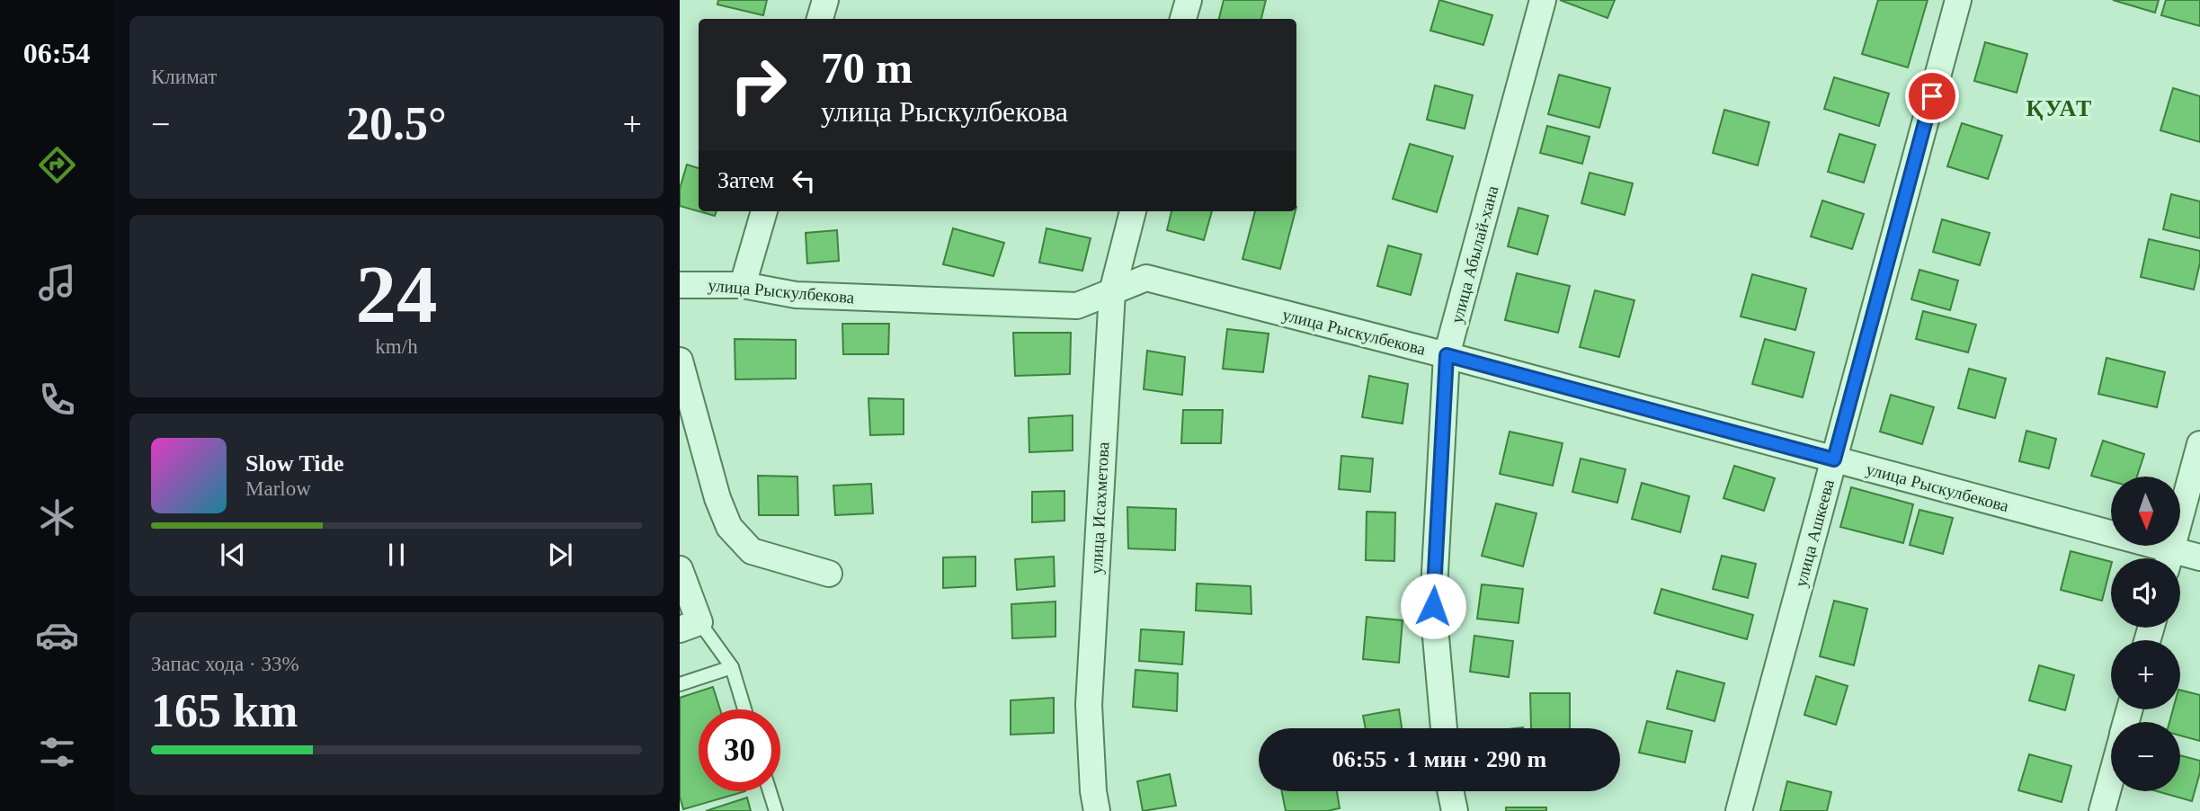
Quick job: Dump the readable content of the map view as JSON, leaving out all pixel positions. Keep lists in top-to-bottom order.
{
  "streets": {
    "street": [
      "улица Абылай-хана",
      "улица Рыскулбекова",
      "улица Исахметова",
      "улица Ашкеева"
    ]
  },
  "crossings": [
    ["улица Абылай-хана", "улица Рыскулбекова"],
    ["улица Рыскулбекова", "улица Исахметова"],
    ["улица Рыскулбекова", "улица Ашкеева"]
  ],
  "districts": ["ҚУАТ"],
  "north": "bottom",
  "page": {
    "tabs": "06:54",
    "tile": [
      "Климат",
      ["24", "km/h"],
      ["Запас хода · 33%", "165 km"]
    ],
    "turn": ["70 m", "улица Рыскулбекова"],
    "heat": ["−", "20.5°", "+"],
    "then": "Затем",
    "song": ["Slow Tide", "Marlow"],
    "map_buttons": ["+", "−"],
    "limit": "30",
    "trip": "06:55 · 1 мин · 290 m"
  }
}
